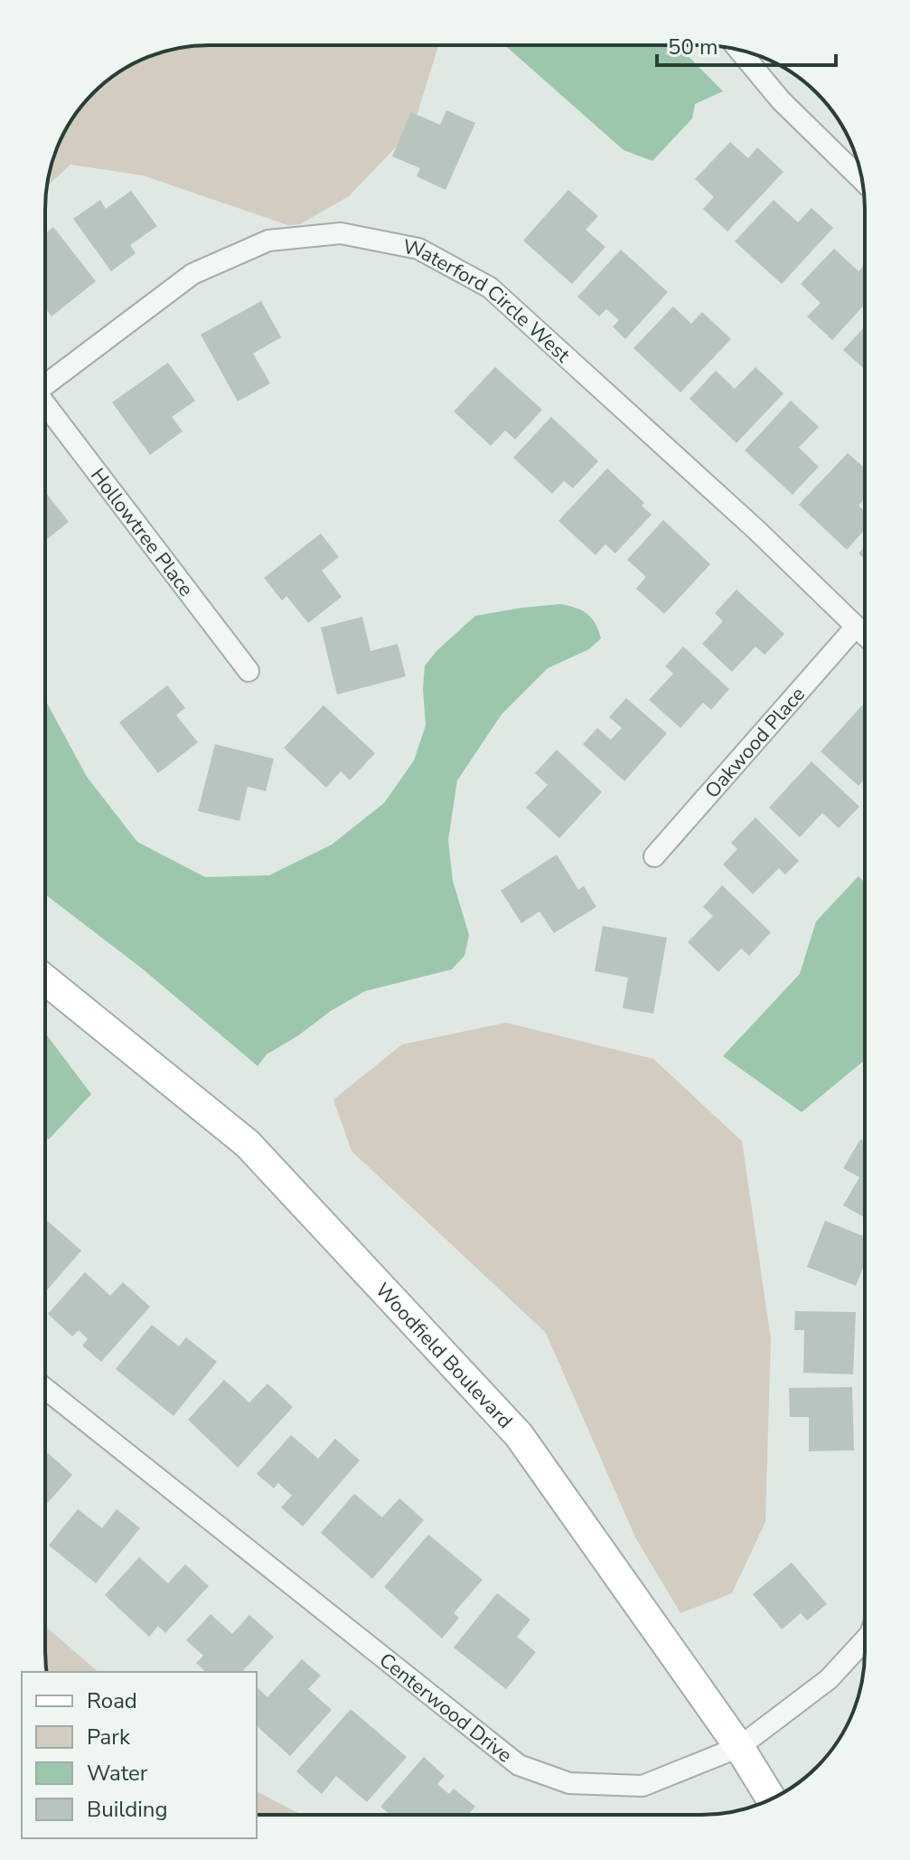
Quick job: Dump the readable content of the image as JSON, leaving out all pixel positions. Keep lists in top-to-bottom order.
{
  "streets": {
    "street": [
      "Waterford Circle West",
      "Hollowtree Place",
      "Oakwood Place",
      "Woodfield Boulevard",
      "Centerwood Drive"
    ]
  },
  "crossings": [
    ["Waterford Circle West", "Oakwood Place"],
    ["Woodfield Boulevard", "Centerwood Drive"]
  ],
  "legend": [
    "Road",
    "Park",
    "Water",
    "Building"
  ],
  "scale_bar": "50 m"
}
